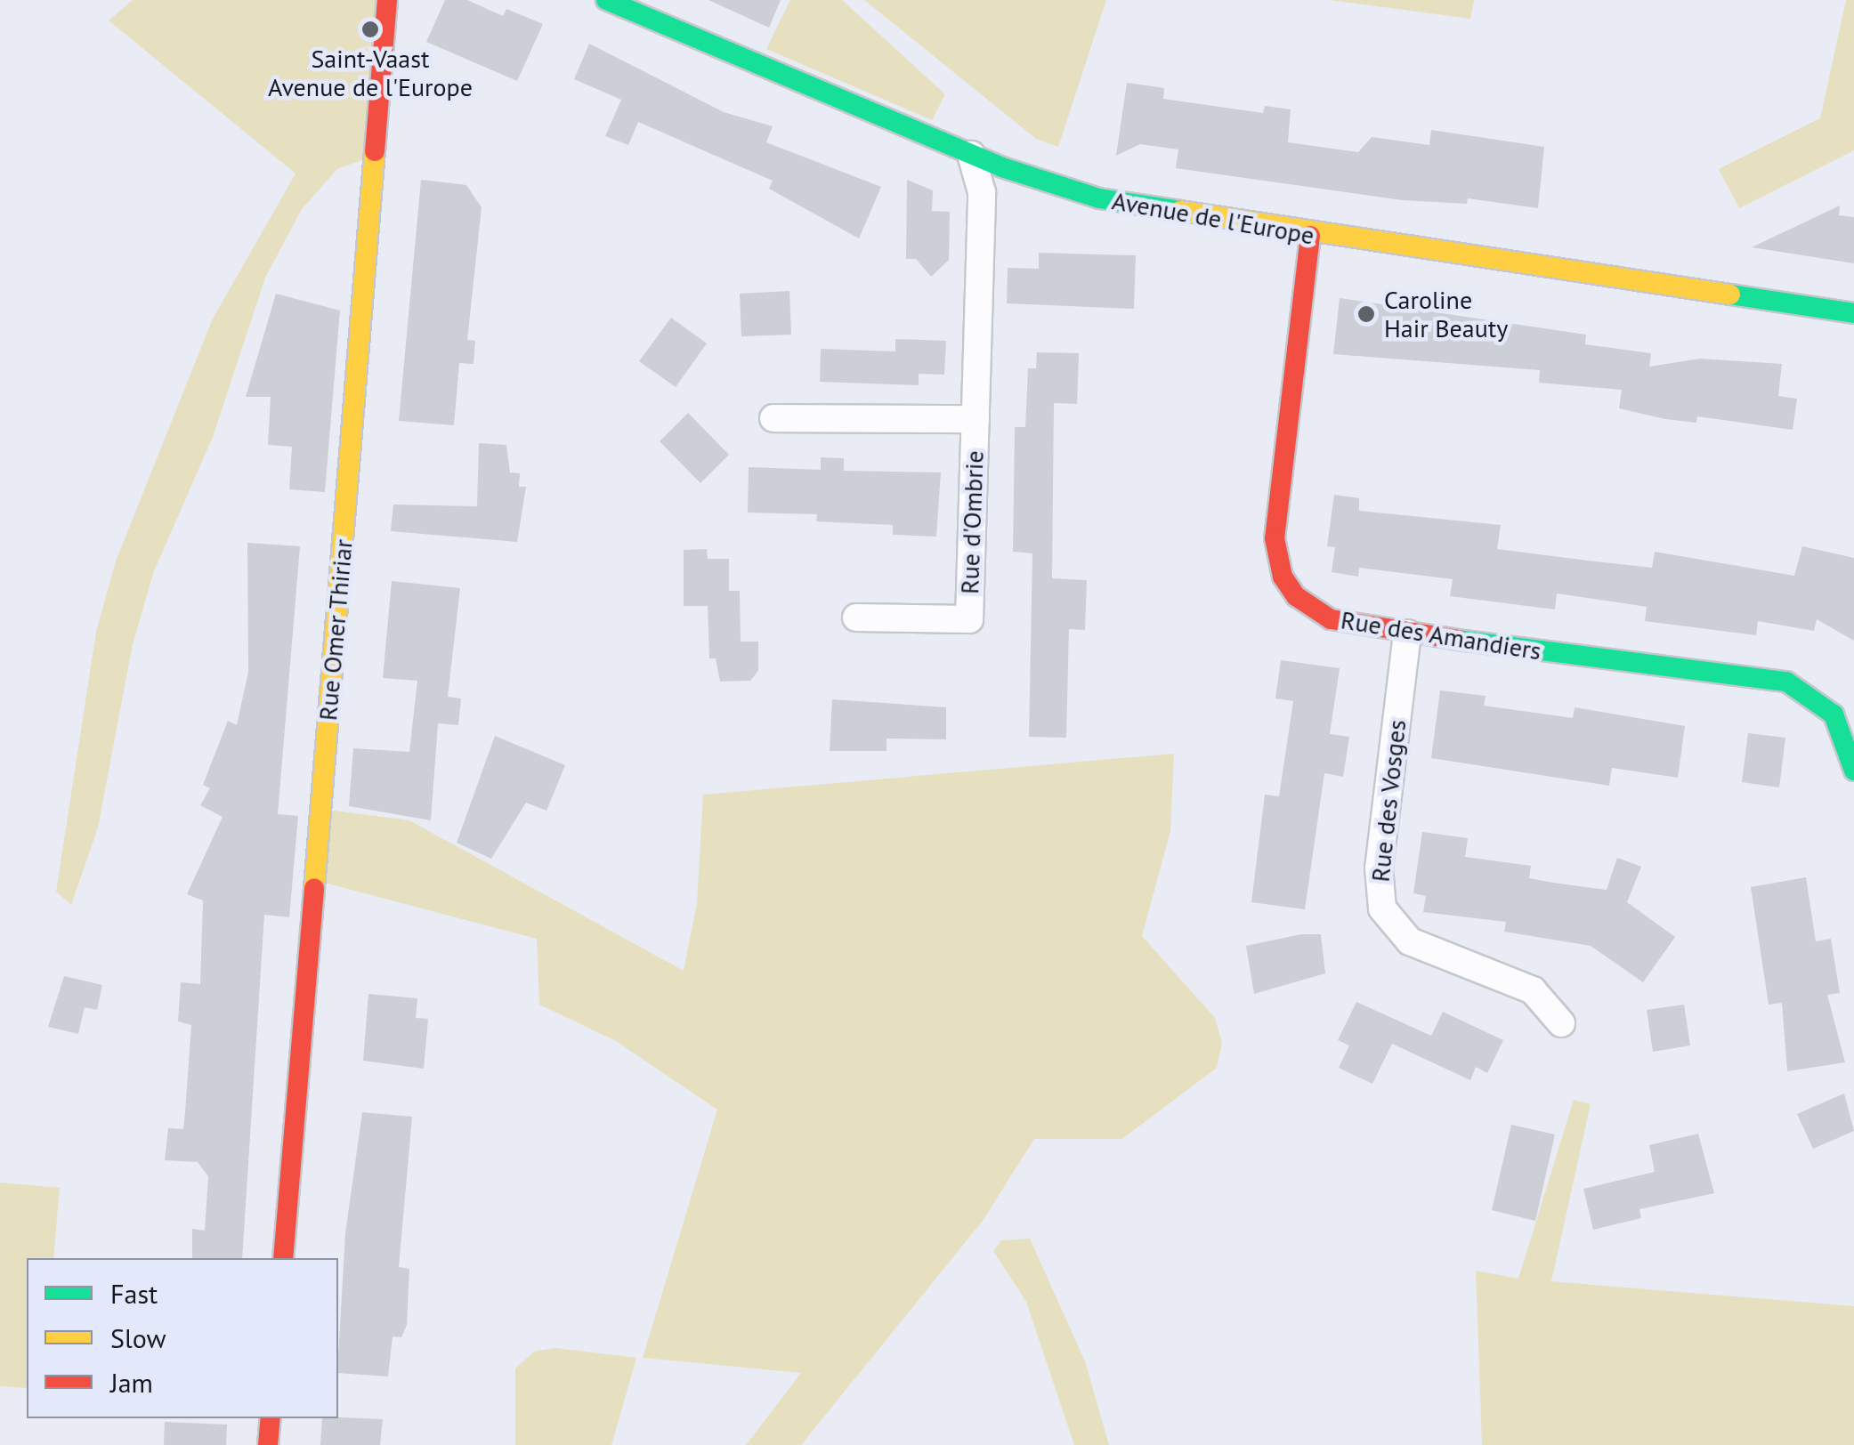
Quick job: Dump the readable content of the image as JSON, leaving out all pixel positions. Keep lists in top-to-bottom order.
{
  "streets": {
    "street": [
      "Avenue de l'Europe",
      "Rue d'Ombrie",
      "Rue Omer Thiriar",
      "Rue des Amandiers",
      "Rue des Vosges"
    ]
  },
  "crossings": [
    ["Avenue de l'Europe", "Rue d'Ombrie"],
    ["Avenue de l'Europe", "Rue des Amandiers"],
    ["Rue des Amandiers", "Rue des Vosges"]
  ],
  "places": ["Saint-Vaast Avenue de l'Europe", "Caroline Hair Beauty"],
  "legend": ["Fast", "Slow", "Jam"]
}
